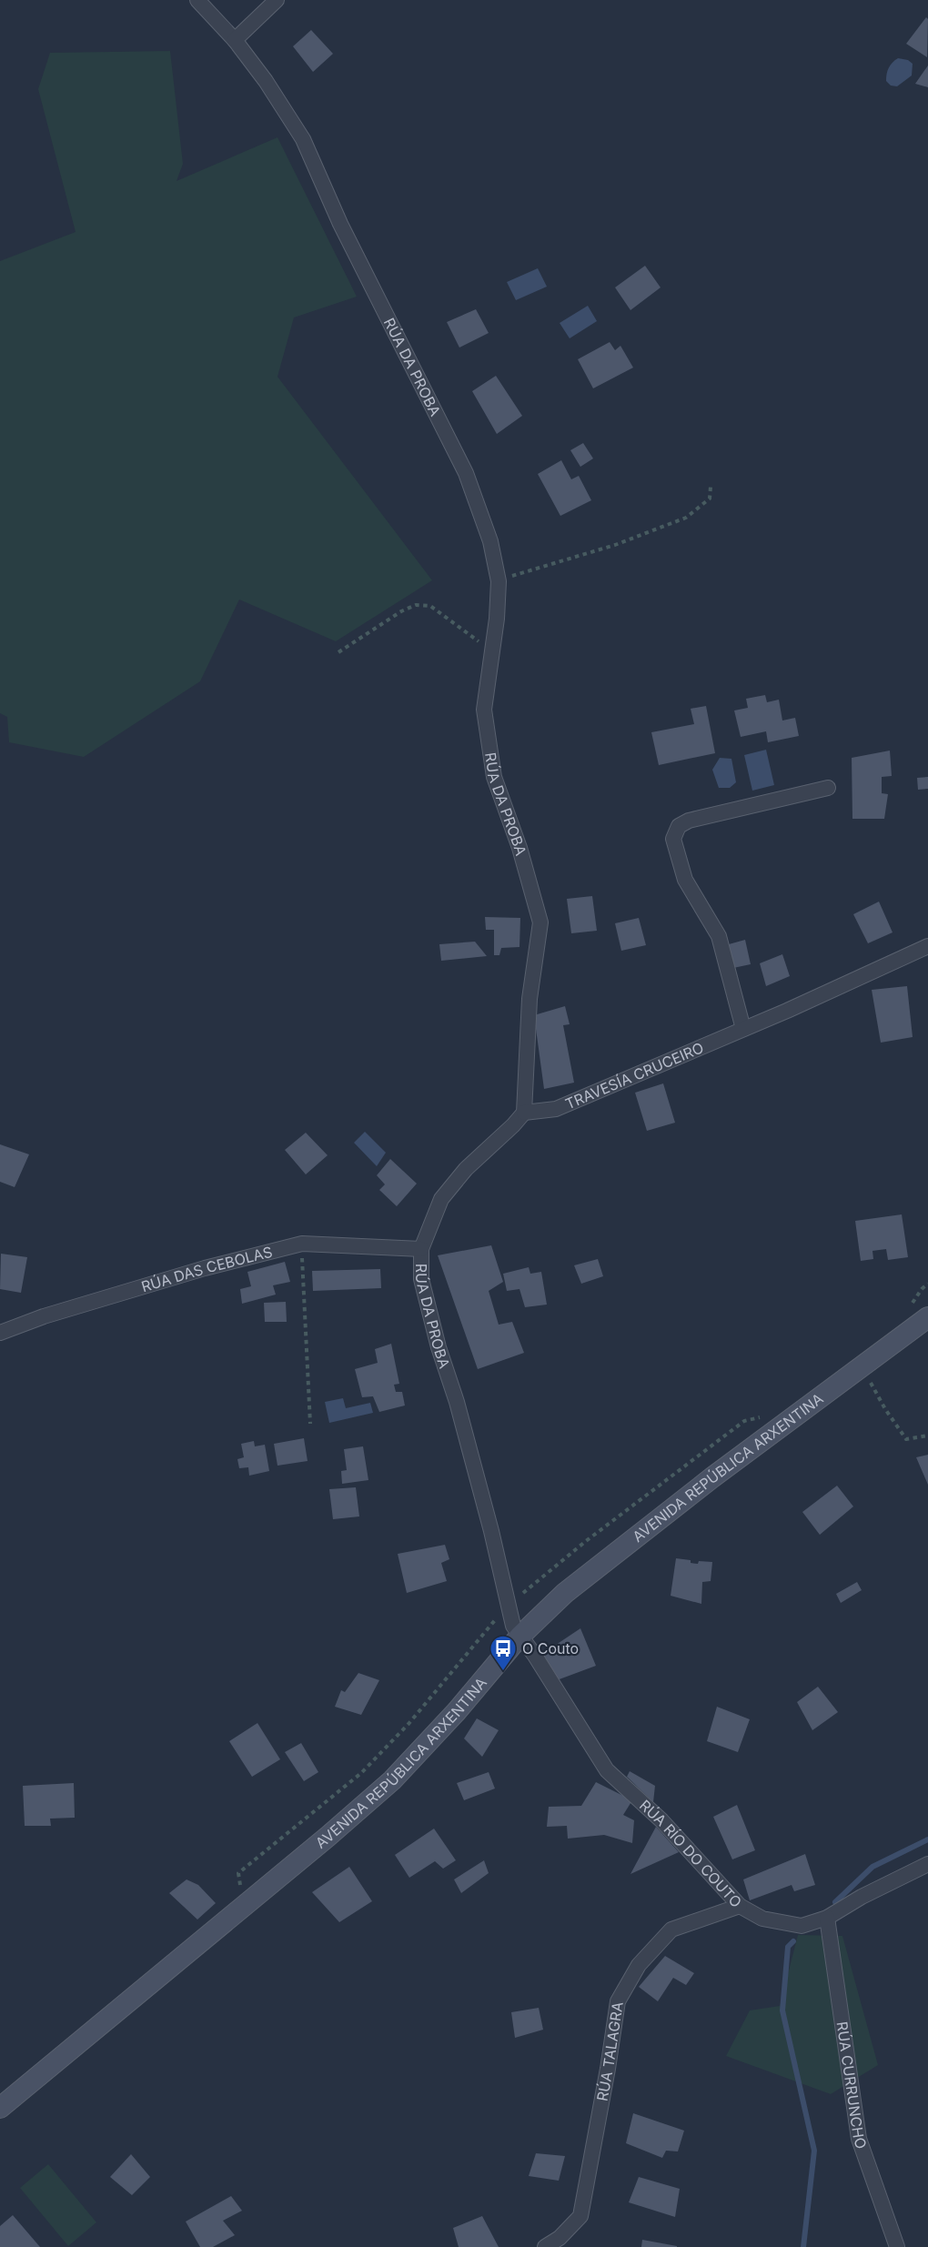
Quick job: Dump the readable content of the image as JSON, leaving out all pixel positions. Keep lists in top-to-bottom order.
{
  "streets": {
    "main road": ["AVENIDA REPÚBLICA ARXENTINA"],
    "street": [
      "RÚA DA PROBA",
      "TRAVESÍA CRUCEIRO",
      "RÚA DAS CEBOLAS",
      "RÚA RÍO DO COUTO",
      "RÚA TALAGRA",
      "RÚA CURRUNCHO"
    ]
  },
  "crossings": [
    ["RÚA DA PROBA", "TRAVESÍA CRUCEIRO"],
    ["RÚA DA PROBA", "RÚA DAS CEBOLAS"],
    ["RÚA DA PROBA", "AVENIDA REPÚBLICA ARXENTINA"],
    ["RÚA DA PROBA", "RÚA RÍO DO COUTO"],
    ["AVENIDA REPÚBLICA ARXENTINA", "RÚA RÍO DO COUTO"],
    ["RÚA RÍO DO COUTO", "RÚA TALAGRA"],
    ["RÚA RÍO DO COUTO", "RÚA CURRUNCHO"]
  ],
  "places": {
    "bus stop": ["O Couto"]
  }
}
